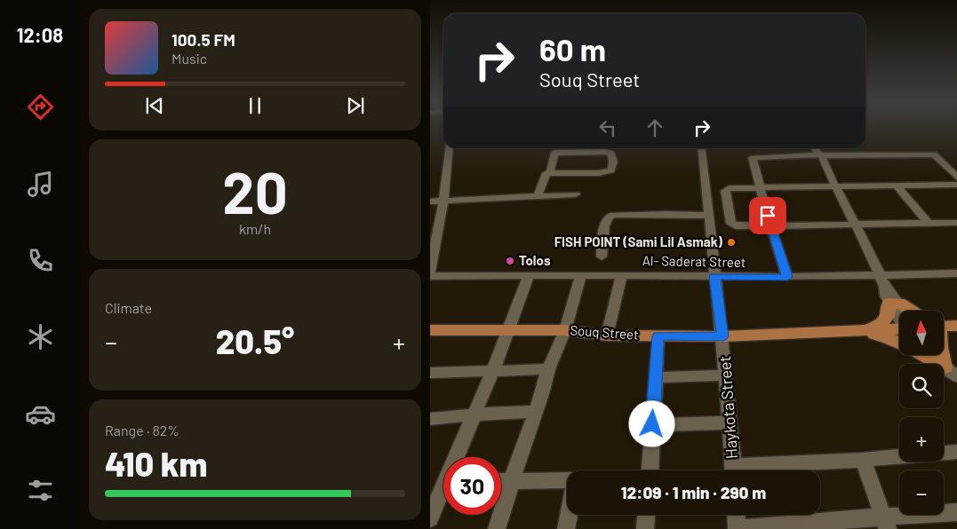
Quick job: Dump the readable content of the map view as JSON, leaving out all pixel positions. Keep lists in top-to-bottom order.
{
  "streets": {
    "main road": ["Souq Street"],
    "street": ["Al- Saderat Street", "Haykota Street"]
  },
  "crossings": [
    ["Al- Saderat Street", "Haykota Street"],
    ["Souq Street", "Haykota Street"]
  ],
  "places": ["FISH POINT (Sami Lil Asmak)", "Tolos"],
  "north": "top",
  "page": {
    "tabs": "12:08",
    "turn": ["60 m", "Souq Street"],
    "song": ["100.5 FM", "Music"],
    "tile": [
      ["20", "km/h"],
      "Climate",
      ["Range · 82%", "410 km"]
    ],
    "map_buttons": ["+", "−"],
    "heat": ["−", "20.5°", "+"],
    "limit": "30",
    "trip": "12:09 · 1 min · 290 m"
  }
}
